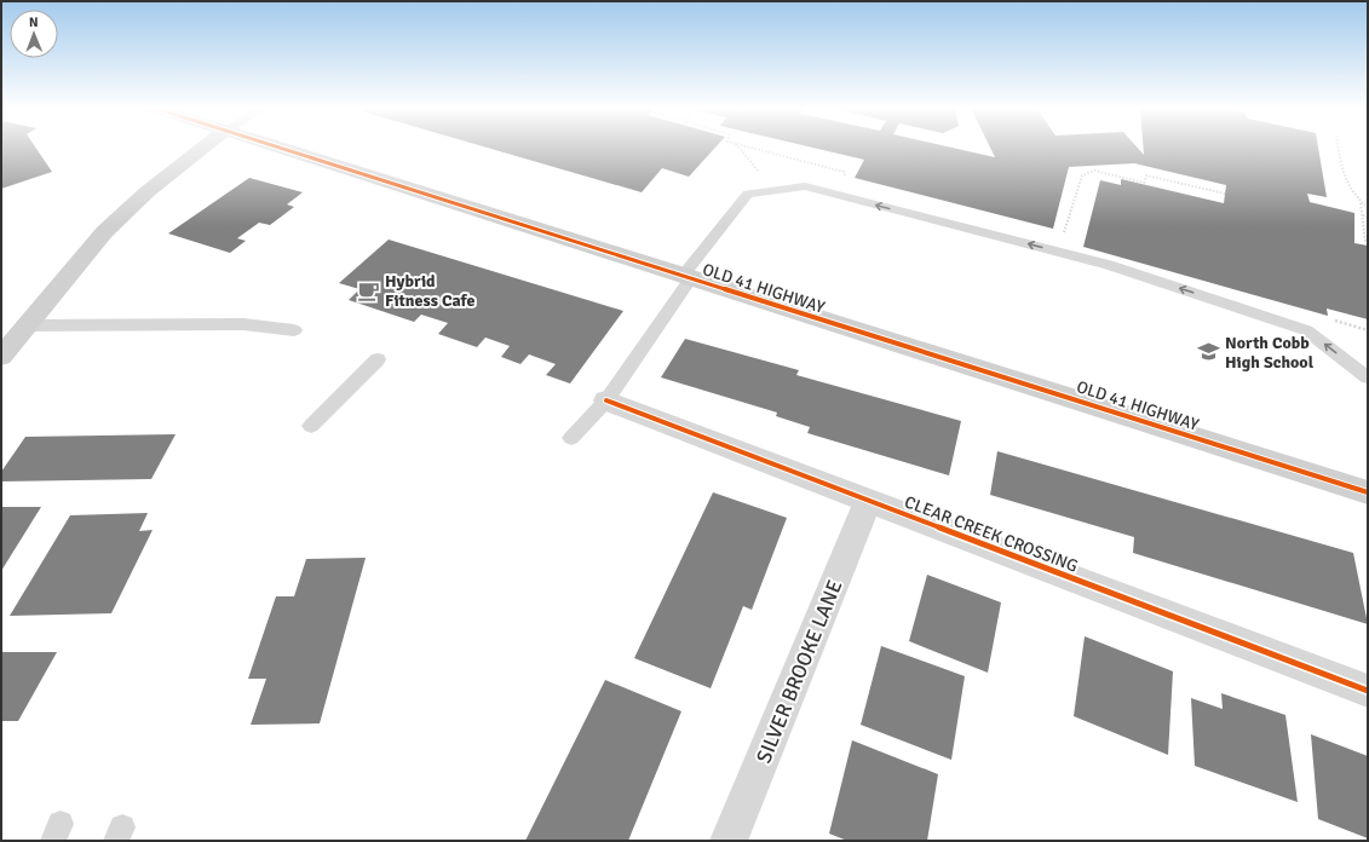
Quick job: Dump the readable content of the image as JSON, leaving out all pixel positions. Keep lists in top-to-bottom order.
{
  "streets": {
    "main road": ["OLD 41 HIGHWAY"],
    "street": ["CLEAR CREEK CROSSING", "SILVER BROOKE LANE"]
  },
  "crossings": [
    ["CLEAR CREEK CROSSING", "SILVER BROOKE LANE"]
  ],
  "places": {
    "cafe": ["Hybrid Fitness Cafe"],
    "school or university": ["North Cobb High School"]
  },
  "north": "top"
}
